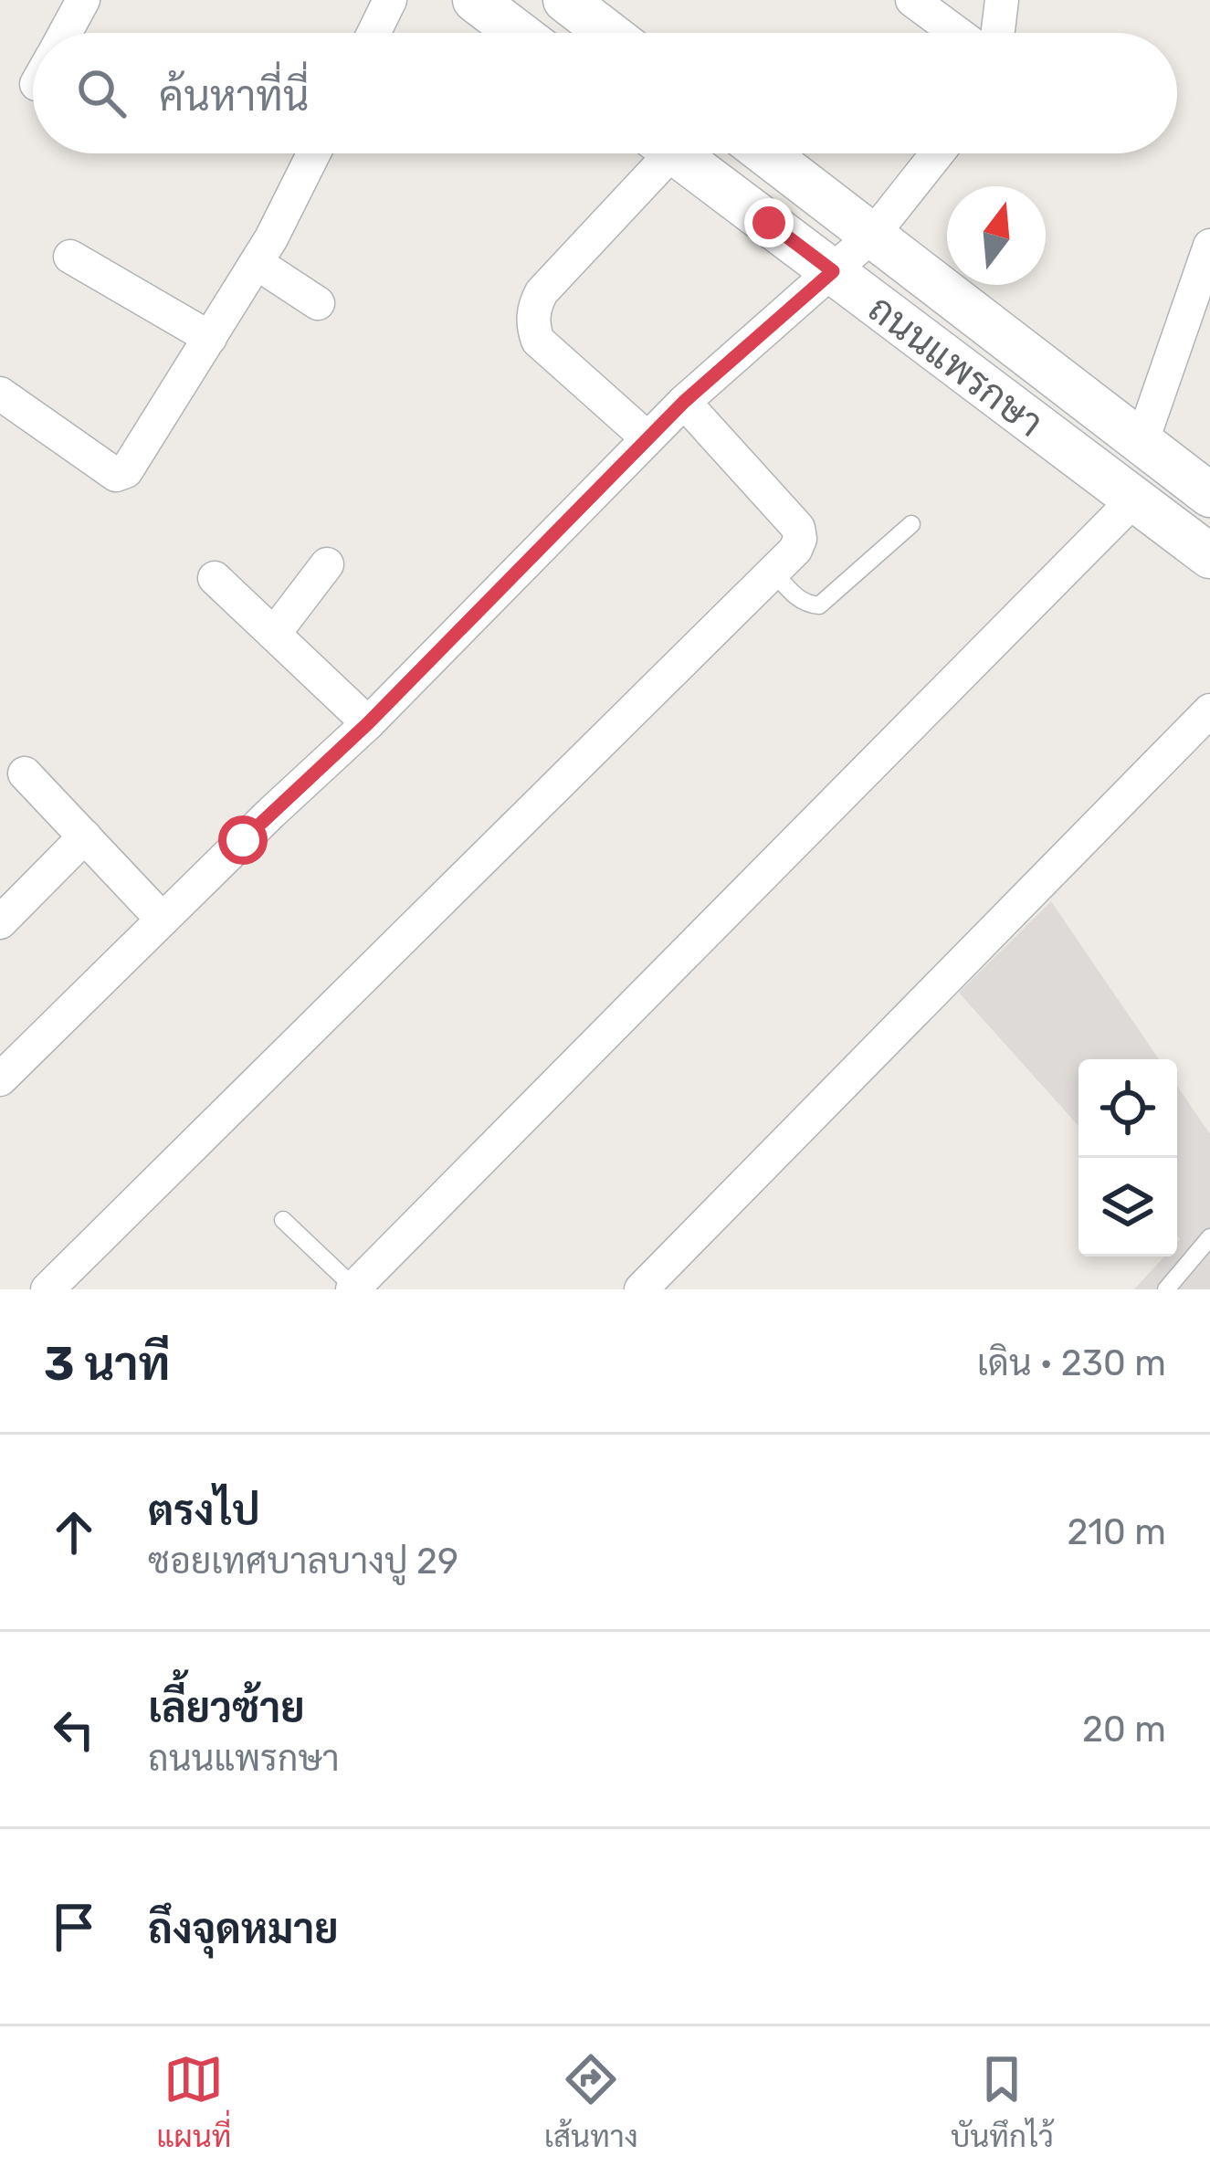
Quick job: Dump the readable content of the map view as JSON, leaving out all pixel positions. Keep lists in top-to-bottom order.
{
  "streets": {
    "main road": ["ถนนแพรกษา"]
  },
  "north": "top",
  "page": {
    "search": "ค้นหาที่นี่",
    "heading": ["3 นาที", "เดิน · 230 m"],
    "list": [
      ["ตรงไป", "ซอยเทศบาลบางปู 29", "210 m"],
      ["เลี้ยวซ้าย", "ถนนแพรกษา", "20 m"],
      "ถึงจุดหมาย"
    ],
    "nav": ["แผนที่", "เส้นทาง", "บันทึกไว้"]
  }
}
